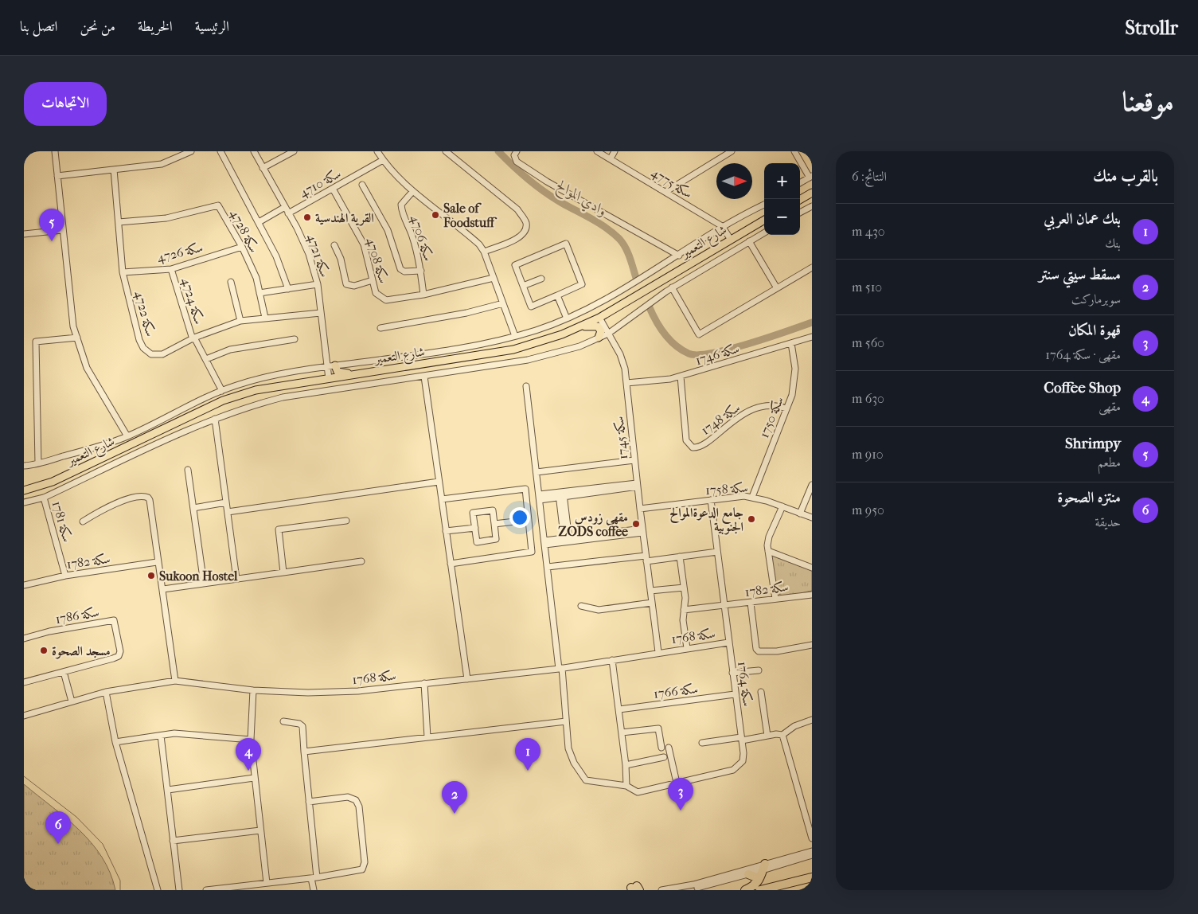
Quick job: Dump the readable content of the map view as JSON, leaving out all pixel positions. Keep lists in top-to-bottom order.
{
  "streets": {
    "main road": ["شارع التعمير"],
    "street": [
      "سكة 4710",
      "سكة 4775",
      "سكة 4728",
      "سكة 4706",
      "سكة 4726",
      "سكة 4721",
      "سكة 4708",
      "سكة 4724",
      "سكة 4722",
      "سكة 1746",
      "سكة 1750",
      "سكة 1748",
      "سكة 1745",
      "سكة 1758",
      "سكة 1781",
      "سكة 1782",
      "سكة 1786",
      "سكة 1768",
      "سكة 1764",
      "سكة 1766"
    ]
  },
  "crossings": [
    ["سكة 4710", "سكة 4721"],
    ["سكة 4710", "سكة 4708"],
    ["سكة 4775", "شارع التعمير"],
    ["سكة 4728", "سكة 4726"],
    ["سكة 4728", "سكة 4722"],
    ["سكة 4706", "سكة 4708"],
    ["شارع التعمير", "سكة 4721"],
    ["شارع التعمير", "سكة 1745"],
    ["سكة 4726", "سكة 4724"],
    ["سكة 4726", "سكة 4722"],
    ["سكة 4721", "سكة 4722"],
    ["سكة 4724", "سكة 4722"],
    ["سكة 1746", "سكة 1750"],
    ["سكة 1746", "سكة 1748"],
    ["سكة 1746", "سكة 1745"],
    ["سكة 1750", "سكة 1748"],
    ["سكة 1750", "سكة 1758"],
    ["سكة 1745", "سكة 1758"],
    ["سكة 1745", "سكة 1768"],
    ["سكة 1758", "سكة 1764"],
    ["سكة 1781", "سكة 1782"],
    ["سكة 1782", "سكة 1764"],
    ["سكة 1768", "سكة 1764"],
    ["سكة 1764", "سكة 1766"]
  ],
  "water": ["وادي الموالح"],
  "places": [
    "Sale of Foodstuff",
    "القرية الهندسية",
    "جامع الدعوةالموالح الجنوبية",
    "مقهى زودس ZODS coffee",
    "Sukoon Hostel",
    "مسجد الصحوة"
  ],
  "north": "right",
  "page": {
    "header": "Strollr",
    "nav": [
      "الرئيسية",
      "الخريطة",
      "من نحن",
      "اتصل بنا"
    ],
    "title": "موقعنا",
    "buttons": "الاتجاهات",
    "heading": ["بالقرب منك", "النتائج: 6"],
    "map_buttons": ["+", "−"],
    "list": [
      {
        "mark": "1",
        "name": "بنك عمان العربي",
        "note": "بنك",
        "value": "430 m"
      },
      {
        "mark": "2",
        "name": "مسقط سيتي سنتر",
        "note": "سوبرماركت",
        "value": "510 m"
      },
      {
        "mark": "3",
        "name": "قهوة المكان",
        "note": "مقهى · سكة 1764",
        "value": "560 m"
      },
      {
        "mark": "4",
        "name": "Coffee Shop",
        "note": "مقهى",
        "value": "630 m"
      },
      {
        "mark": "5",
        "name": "Shrimpy",
        "note": "مطعم",
        "value": "910 m"
      },
      {
        "mark": "6",
        "name": "منتزه الصحوة",
        "note": "حديقة",
        "value": "950 m"
      }
    ],
    "pins": [
      "5",
      "1",
      "4",
      "3",
      "2",
      "6"
    ]
  }
}
